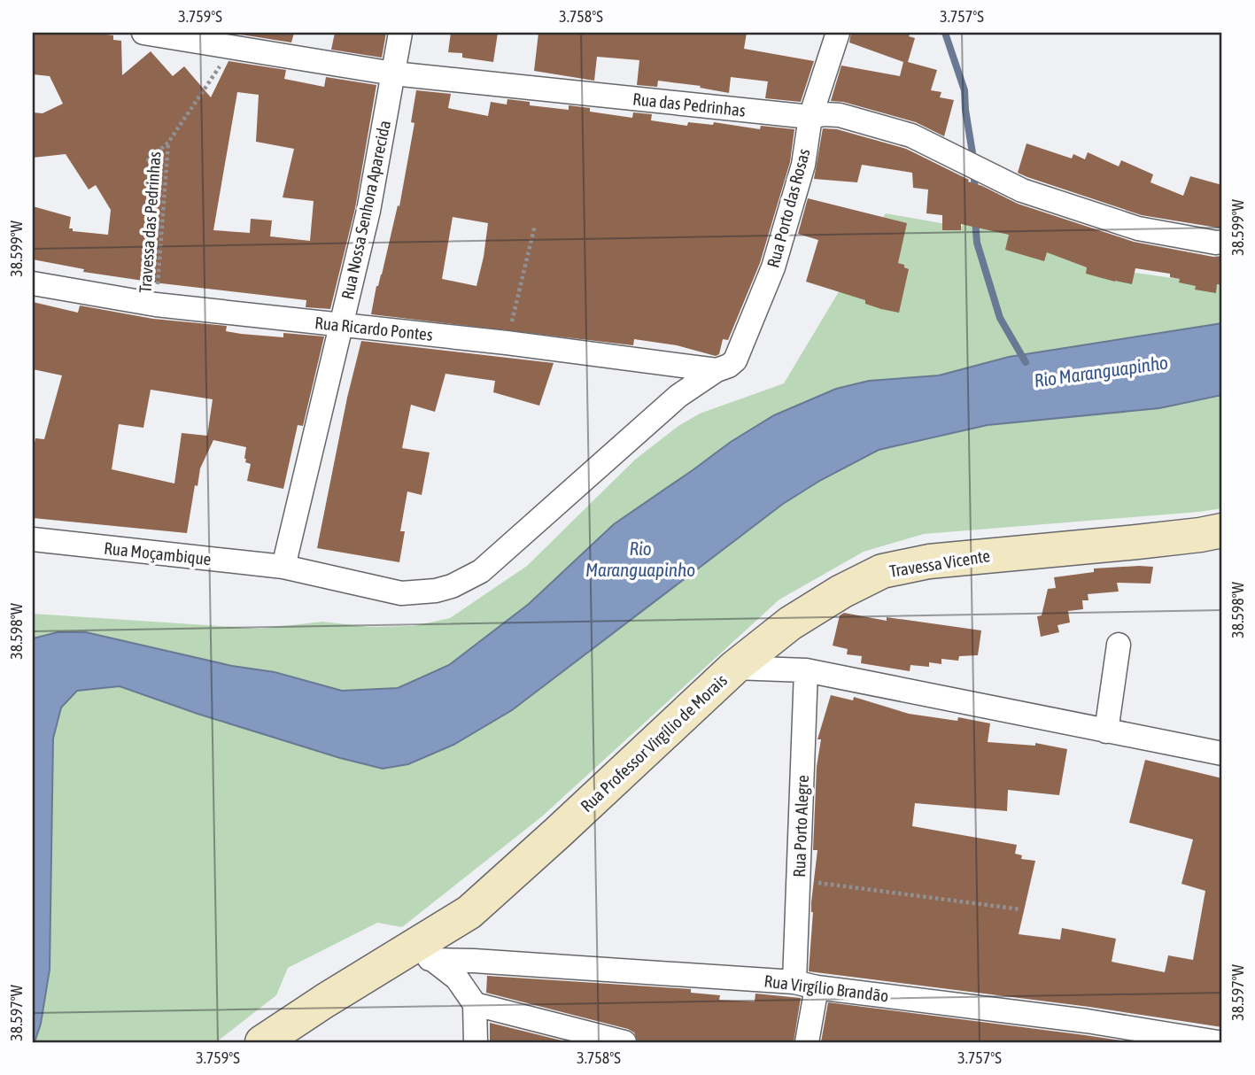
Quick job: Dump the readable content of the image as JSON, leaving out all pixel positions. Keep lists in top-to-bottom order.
{
  "streets": {
    "main road": ["Travessa Vicente", "Rua Professor Virgílio de Morais"],
    "street": [
      "Rua das Pedrinhas",
      "Rua Porto das Rosas",
      "Rua Nossa Senhora Aparecida",
      "Rua Ricardo Pontes",
      "Rua Moçambique",
      "Rua Porto Alegre",
      "Rua Virgílio Brandão"
    ],
    "path": ["Travessa das Pedrinhas"]
  },
  "crossings": [
    ["Rua das Pedrinhas", "Rua Porto das Rosas"],
    ["Rua das Pedrinhas", "Rua Nossa Senhora Aparecida"],
    ["Rua das Pedrinhas", "Travessa das Pedrinhas"],
    ["Rua Porto das Rosas", "Rua Nossa Senhora Aparecida"],
    ["Rua Porto das Rosas", "Rua Ricardo Pontes"],
    ["Rua Porto das Rosas", "Rua Moçambique"],
    ["Rua Nossa Senhora Aparecida", "Rua Ricardo Pontes"],
    ["Rua Nossa Senhora Aparecida", "Rua Moçambique"],
    ["Travessa das Pedrinhas", "Rua Ricardo Pontes"],
    ["Travessa Vicente", "Rua Professor Virgílio de Morais"],
    ["Rua Professor Virgílio de Morais", "Rua Porto Alegre"],
    ["Rua Professor Virgílio de Morais", "Rua Virgílio Brandão"],
    ["Rua Porto Alegre", "Rua Virgílio Brandão"]
  ],
  "water": ["Rio Maranguapinho"],
  "coordinates": [
    "3.759°S",
    "3.758°S",
    "3.757°S",
    "38.599°W",
    "38.598°W",
    "38.597°W"
  ]
}
